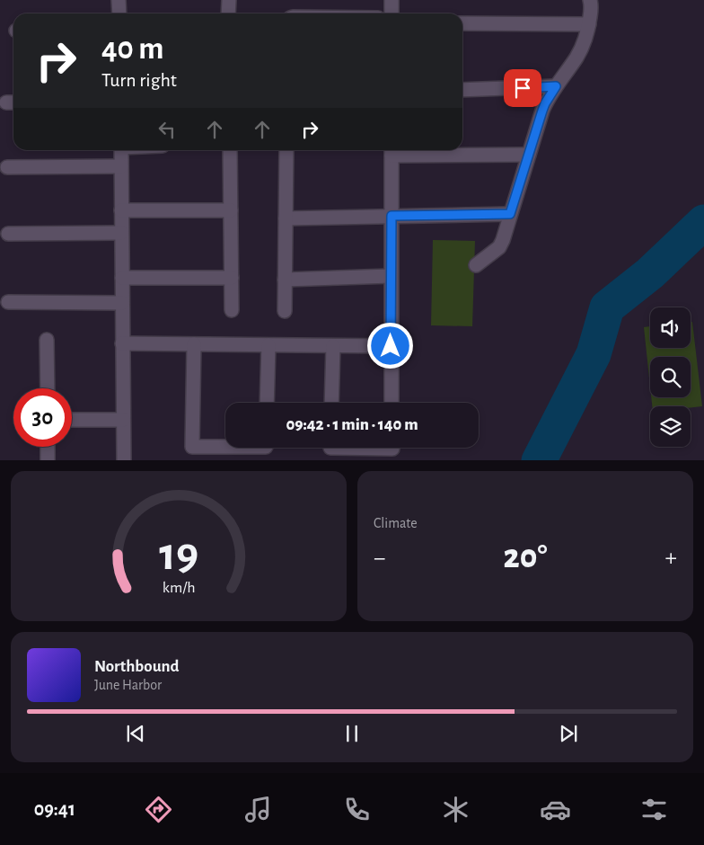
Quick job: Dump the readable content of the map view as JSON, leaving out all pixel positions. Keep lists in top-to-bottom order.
{
  "page": {
    "turn": ["40 m", "Turn right"],
    "limit": "30",
    "trip": "09:42 · 1 min · 140 m",
    "tile": "Climate",
    "heat": ["−", "20°", "+"],
    "song": ["Northbound", "June Harbor"],
    "tabs": "09:41",
    "gauge": ["19", "km/h"]
  }
}
